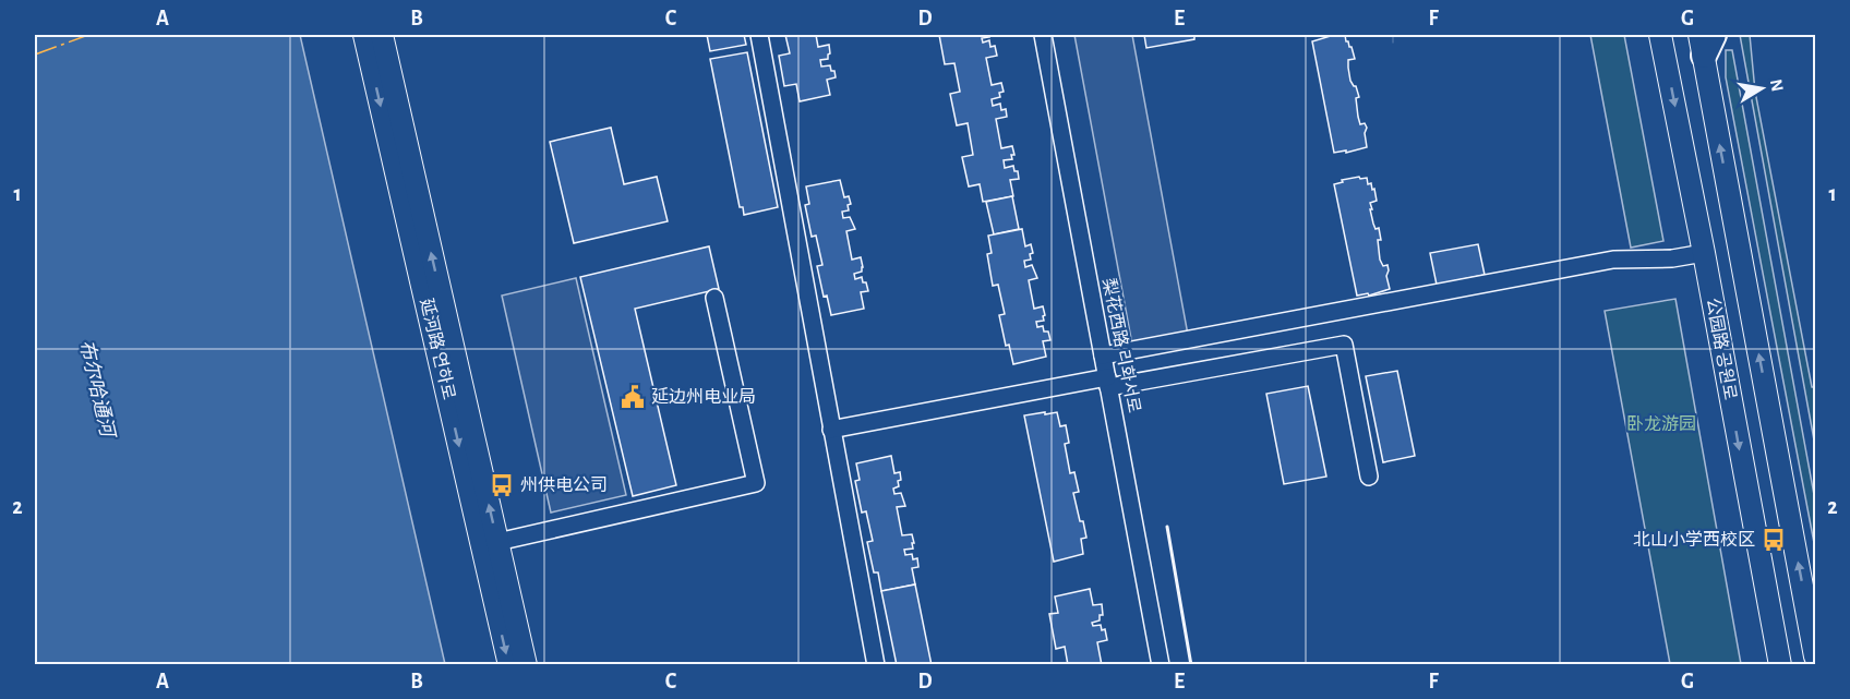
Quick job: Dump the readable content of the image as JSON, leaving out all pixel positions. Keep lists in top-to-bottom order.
{
  "streets": {
    "main road": ["延河路 연하로", "公园路 공원로"],
    "street": ["梨花西路 리화서로"]
  },
  "water": ["布尔哈通河"],
  "parks": ["卧龙游园"],
  "places": {
    "public building": ["延边州电业局"],
    "bus stop": ["州供电公司", "北山小学西校区"]
  },
  "north": "right",
  "grid": {
    "columns": [
      "A",
      "B",
      "C",
      "D",
      "E",
      "F",
      "G"
    ],
    "rows": ["1", "2"]
  }
}
